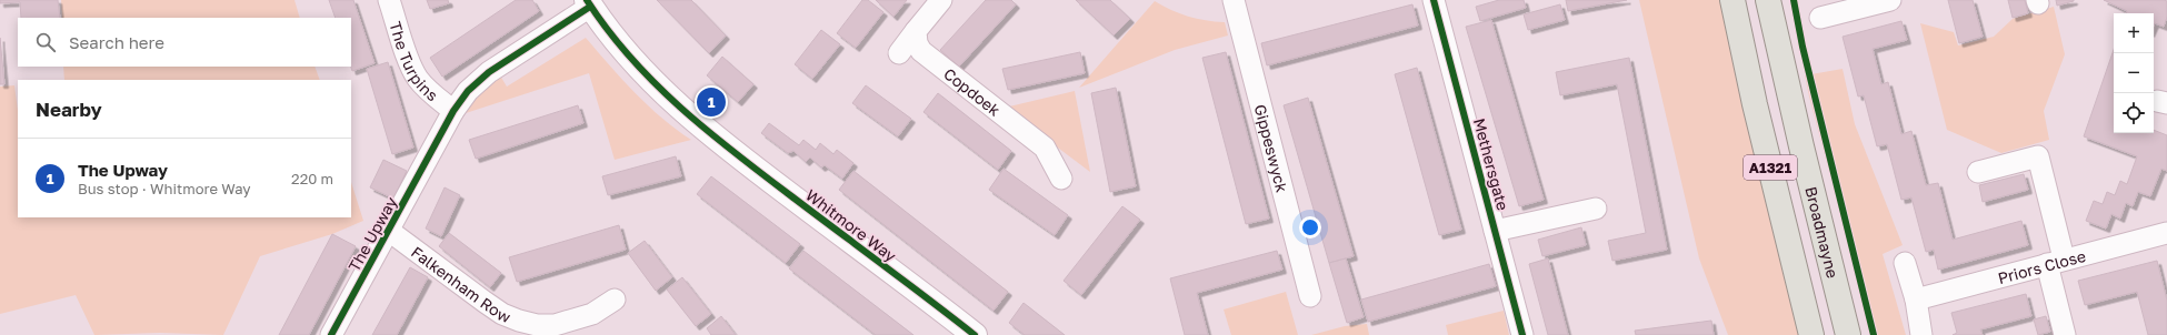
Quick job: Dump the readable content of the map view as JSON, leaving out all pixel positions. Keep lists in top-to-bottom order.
{
  "streets": {
    "main road": ["A1321", "Broadmayne"],
    "street": [
      "The Turpins",
      "Copdoek",
      "Gippeswyck",
      "Methersgate",
      "Whitmore Way",
      "The Upway",
      "Priors Close",
      "Falkenham Row"
    ]
  },
  "crossings": [
    ["The Turpins", "The Upway"],
    ["Whitmore Way", "The Upway"],
    ["The Upway", "Falkenham Row"]
  ],
  "page": {
    "map_buttons": ["+", "−"],
    "search": "Search here",
    "heading": "Nearby",
    "pins": "1",
    "list": [
      {
        "mark": "1",
        "name": "The Upway",
        "note": "Bus stop · Whitmore Way",
        "value": "220 m"
      }
    ]
  }
}
